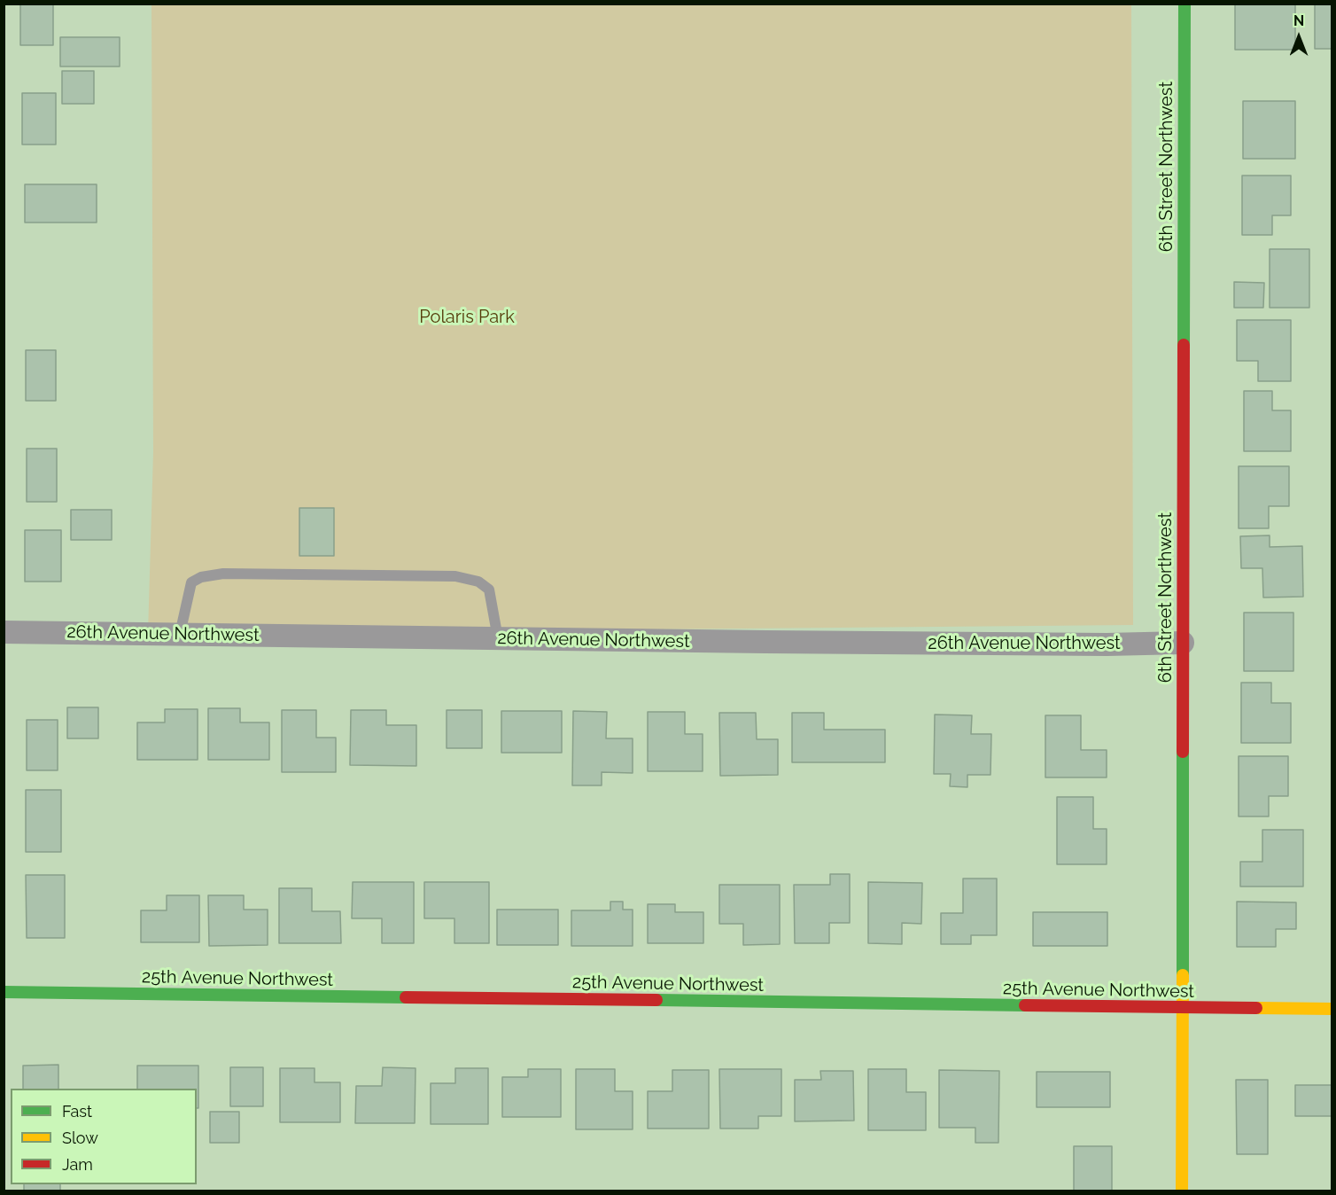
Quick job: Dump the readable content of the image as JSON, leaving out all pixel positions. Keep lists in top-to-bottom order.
{
  "streets": {
    "street": ["6th Street Northwest", "26th Avenue Northwest", "25th Avenue Northwest"]
  },
  "crossings": [
    ["6th Street Northwest", "26th Avenue Northwest"],
    ["6th Street Northwest", "25th Avenue Northwest"]
  ],
  "parks": ["Polaris Park"],
  "legend": ["Fast", "Slow", "Jam"],
  "north": "top"
}
